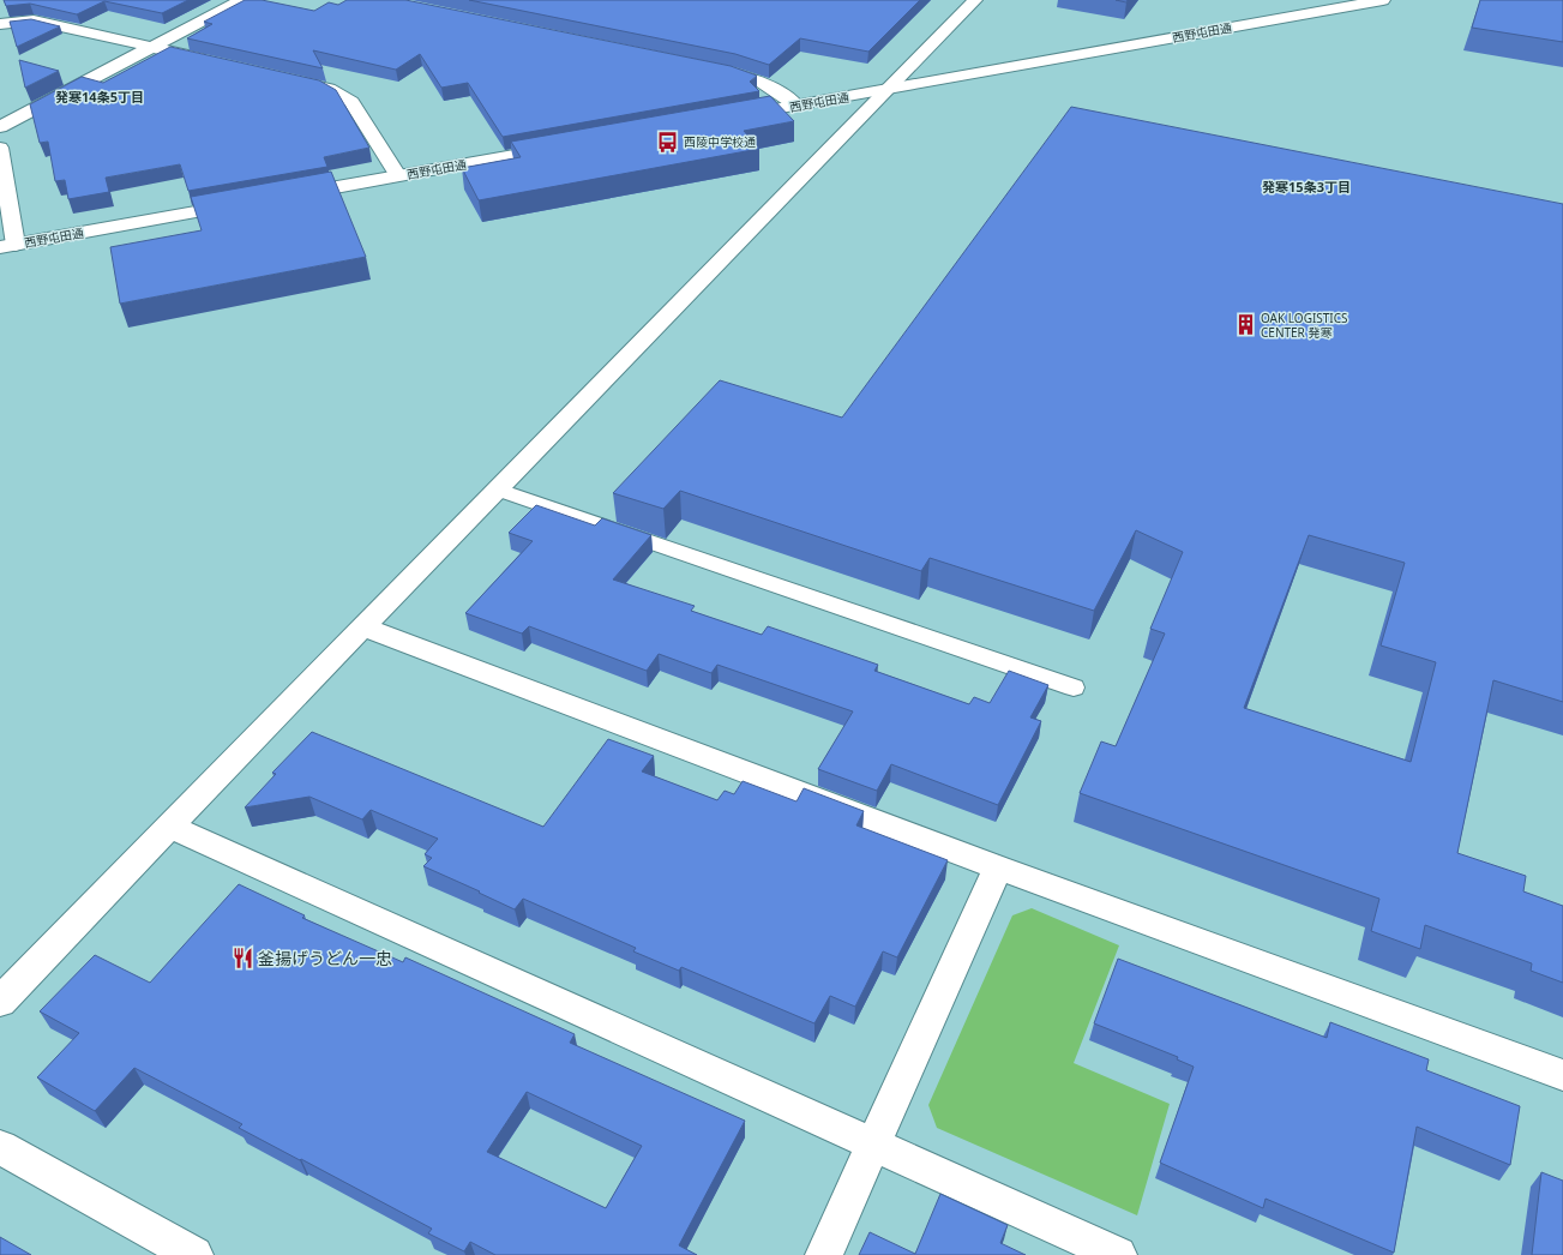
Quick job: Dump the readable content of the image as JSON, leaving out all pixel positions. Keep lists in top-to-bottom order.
{
  "streets": {
    "street": ["西野屯田通"]
  },
  "districts": ["発寒14条5丁目", "発寒15条3丁目"],
  "places": {
    "bus stop": ["西陵中学校通"],
    "building": ["OAK LOGISTICS CENTER 発寒"],
    "restaurant": ["釜揚げうどん一忠"]
  }
}
